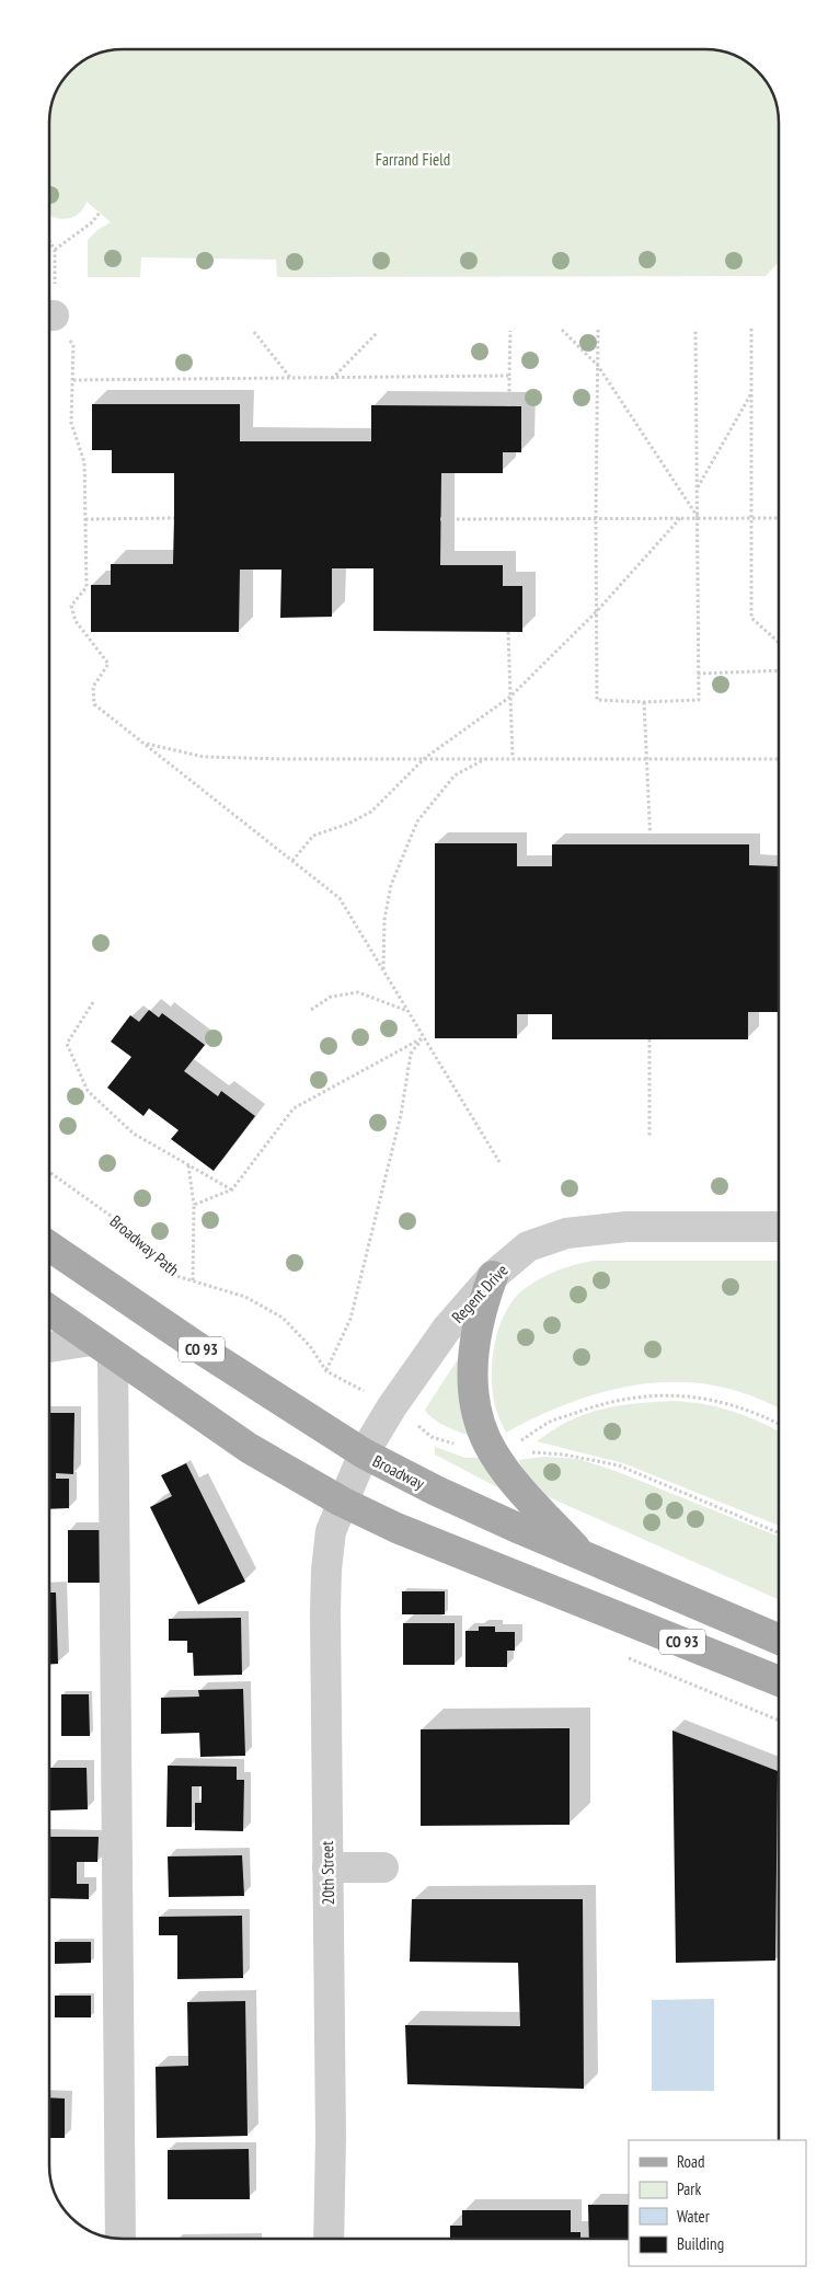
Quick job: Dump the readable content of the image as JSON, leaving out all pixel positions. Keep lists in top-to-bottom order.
{
  "streets": {
    "main road": ["CO 93", "Broadway"],
    "street": ["Regent Drive", "20th Street"],
    "path": ["Broadway Path"]
  },
  "crossings": [
    ["Regent Drive", "CO 93"],
    ["Regent Drive", "Broadway"],
    ["Regent Drive", "20th Street"],
    ["CO 93", "20th Street"]
  ],
  "parks": ["Farrand Field"],
  "legend": [
    "Road",
    "Park",
    "Water",
    "Building"
  ]
}
